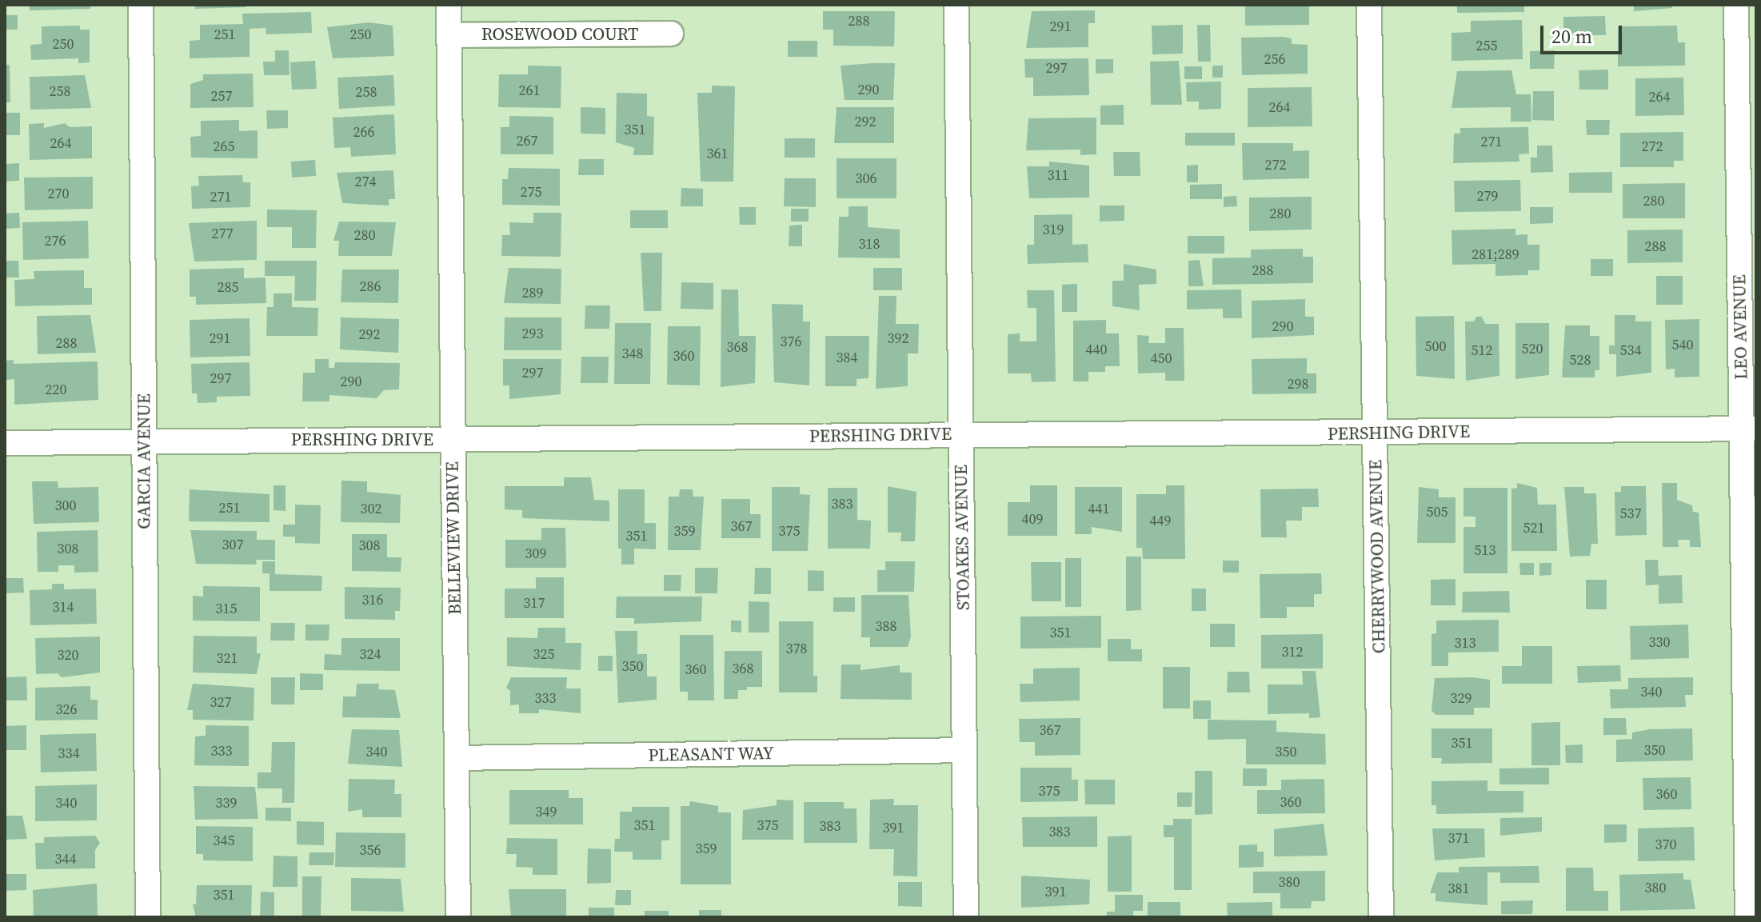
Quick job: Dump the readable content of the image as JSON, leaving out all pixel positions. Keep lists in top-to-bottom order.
{
  "streets": {
    "street": [
      "ROSEWOOD COURT",
      "LEO AVENUE",
      "PERSHING DRIVE",
      "GARCIA AVENUE",
      "STOAKES AVENUE",
      "BELLEVIEW DRIVE",
      "CHERRYWOOD AVENUE",
      "PLEASANT WAY"
    ]
  },
  "crossings": [
    ["ROSEWOOD COURT", "BELLEVIEW DRIVE"],
    ["LEO AVENUE", "PERSHING DRIVE"],
    ["PERSHING DRIVE", "GARCIA AVENUE"],
    ["PERSHING DRIVE", "STOAKES AVENUE"],
    ["PERSHING DRIVE", "BELLEVIEW DRIVE"],
    ["PERSHING DRIVE", "CHERRYWOOD AVENUE"],
    ["STOAKES AVENUE", "PLEASANT WAY"],
    ["BELLEVIEW DRIVE", "PLEASANT WAY"]
  ],
  "house_numbers": [
    "288",
    "291",
    "251",
    "250",
    "250",
    "255",
    "256",
    "297",
    "290",
    "261",
    "258",
    "258",
    "257",
    "264",
    "264",
    "292",
    "351",
    "266",
    "267",
    "271",
    "264",
    "265",
    "272",
    "361",
    "272",
    "311",
    "306",
    "274",
    "275",
    "270",
    "279",
    "271",
    "280",
    "280",
    "319",
    "277",
    "280",
    "276",
    "318",
    "288",
    "281;289",
    "288",
    "286",
    "285",
    "289",
    "290",
    "293",
    "292",
    "291",
    "392",
    "376",
    "288",
    "540",
    "500",
    "368",
    "520",
    "440",
    "512",
    "534",
    "348",
    "360",
    "384",
    "450",
    "528",
    "297",
    "297",
    "290",
    "298",
    "220",
    "383",
    "300",
    "251",
    "302",
    "441",
    "505",
    "537",
    "409",
    "449",
    "367",
    "521",
    "359",
    "375",
    "351",
    "307",
    "308",
    "308",
    "513",
    "309",
    "316",
    "317",
    "314",
    "315",
    "388",
    "351",
    "330",
    "313",
    "378",
    "312",
    "324",
    "325",
    "320",
    "321",
    "350",
    "368",
    "360",
    "340",
    "333",
    "329",
    "327",
    "326",
    "367",
    "351",
    "350",
    "333",
    "340",
    "350",
    "334",
    "375",
    "360",
    "360",
    "340",
    "339",
    "349",
    "351",
    "375",
    "383",
    "391",
    "383",
    "371",
    "345",
    "370",
    "359",
    "356",
    "344",
    "380",
    "380",
    "381",
    "391",
    "351"
  ],
  "scale_bar": "20 m"
}
